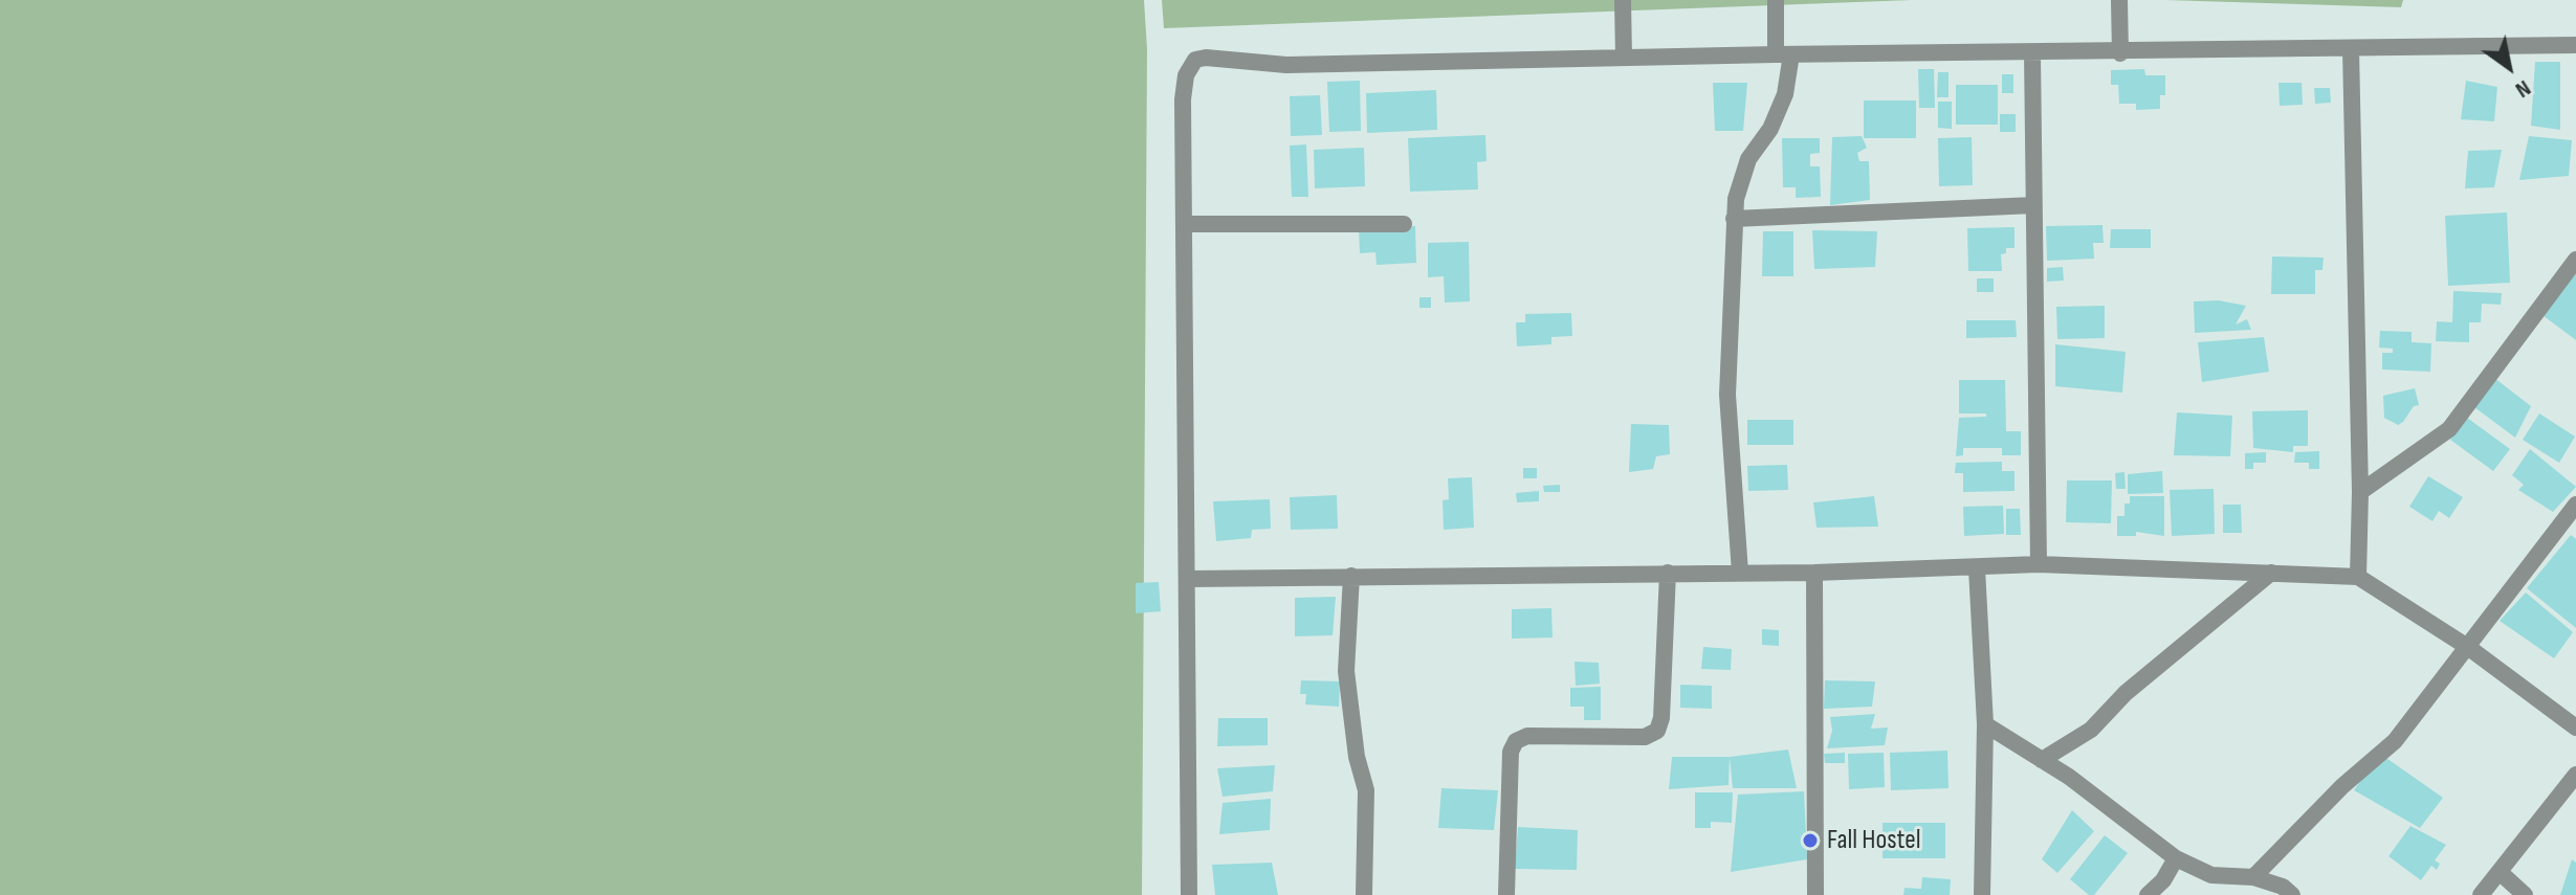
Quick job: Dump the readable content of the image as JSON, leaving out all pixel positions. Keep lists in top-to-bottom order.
{
  "places": ["Fall Hostel"],
  "north": "bottom right"
}
